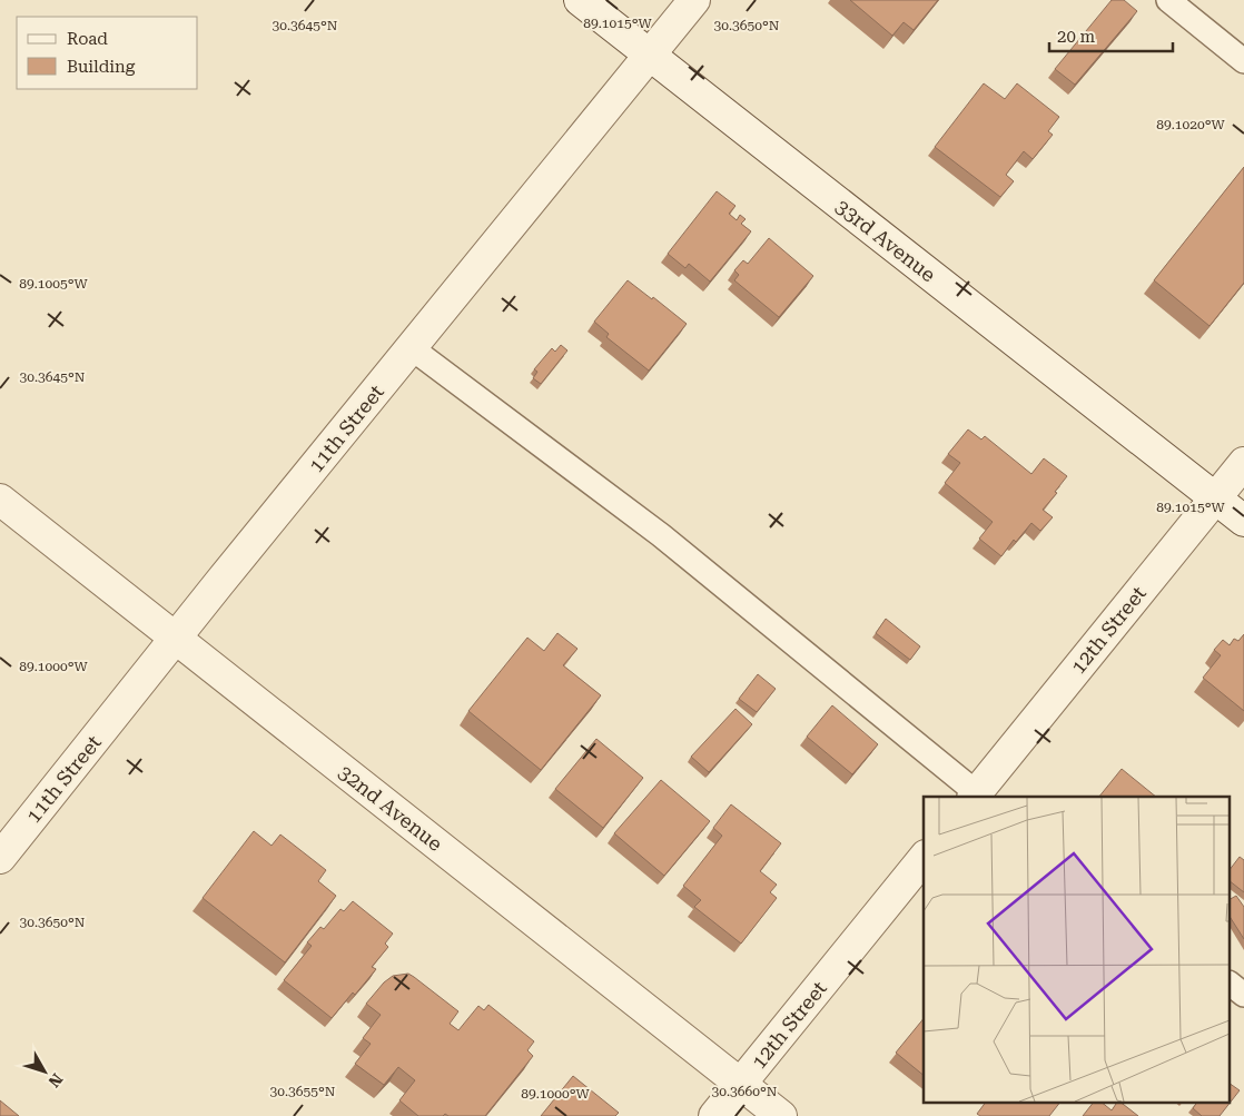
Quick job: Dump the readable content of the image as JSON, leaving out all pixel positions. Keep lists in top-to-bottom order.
{
  "streets": {
    "street": [
      "33rd Avenue",
      "11th Street",
      "12th Street",
      "32nd Avenue"
    ]
  },
  "crossings": [
    ["33rd Avenue", "11th Street"],
    ["33rd Avenue", "12th Street"],
    ["11th Street", "32nd Avenue"],
    ["12th Street", "32nd Avenue"]
  ],
  "legend": ["Road", "Building"],
  "scale_bar": "20 m",
  "north": "bottom right",
  "coordinates": [
    "89.1015°W",
    "30.3645°N",
    "30.3650°N",
    "89.1020°W",
    "89.1005°W",
    "89.1000°W",
    "30.3655°N",
    "30.3660°N"
  ]
}
